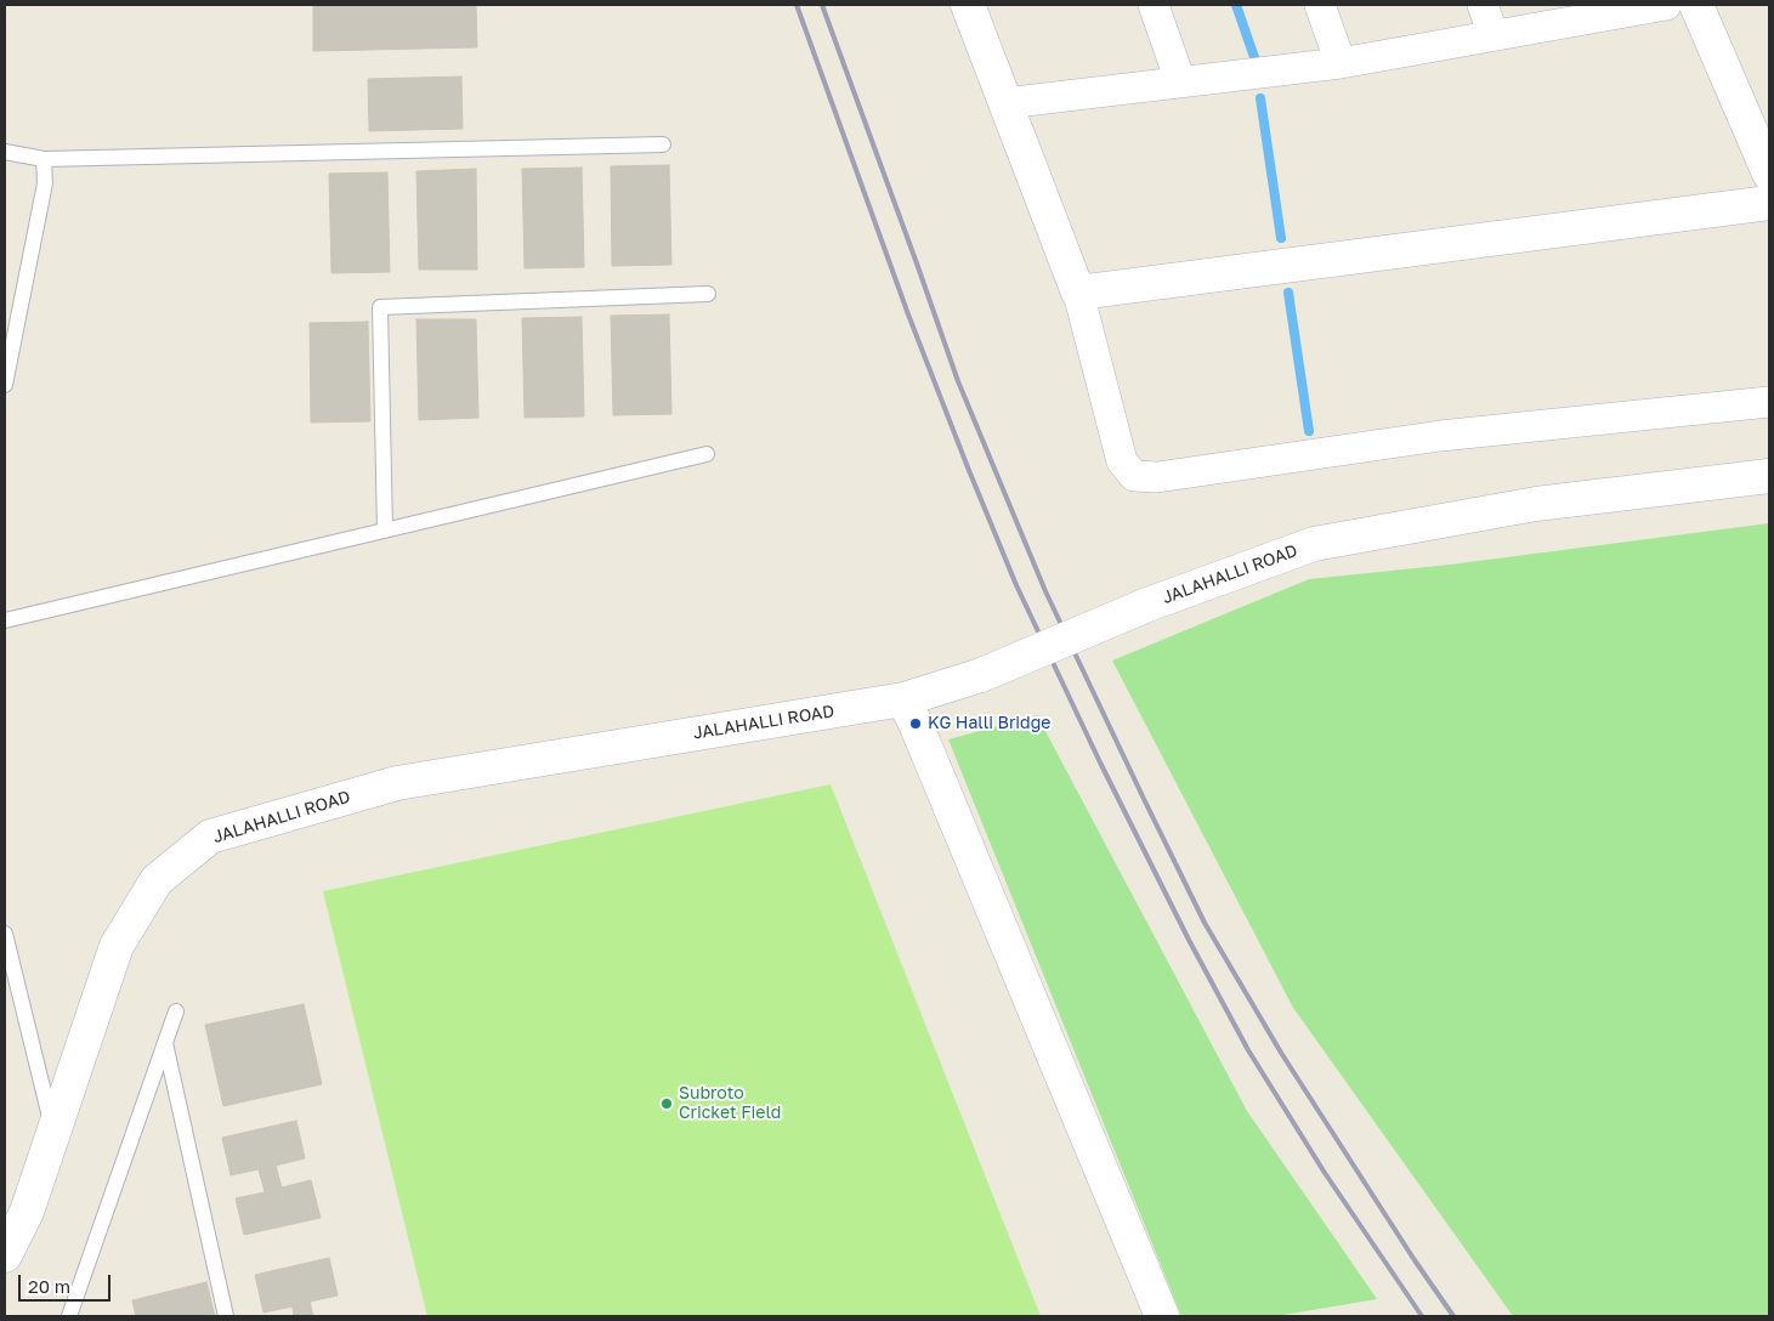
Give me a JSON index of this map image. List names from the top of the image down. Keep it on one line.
{"streets":{"main road":["JALAHALLI ROAD"]},"places":["KG Halli Bridge","Subroto Cricket Field"],"scale_bar":"20 m"}
